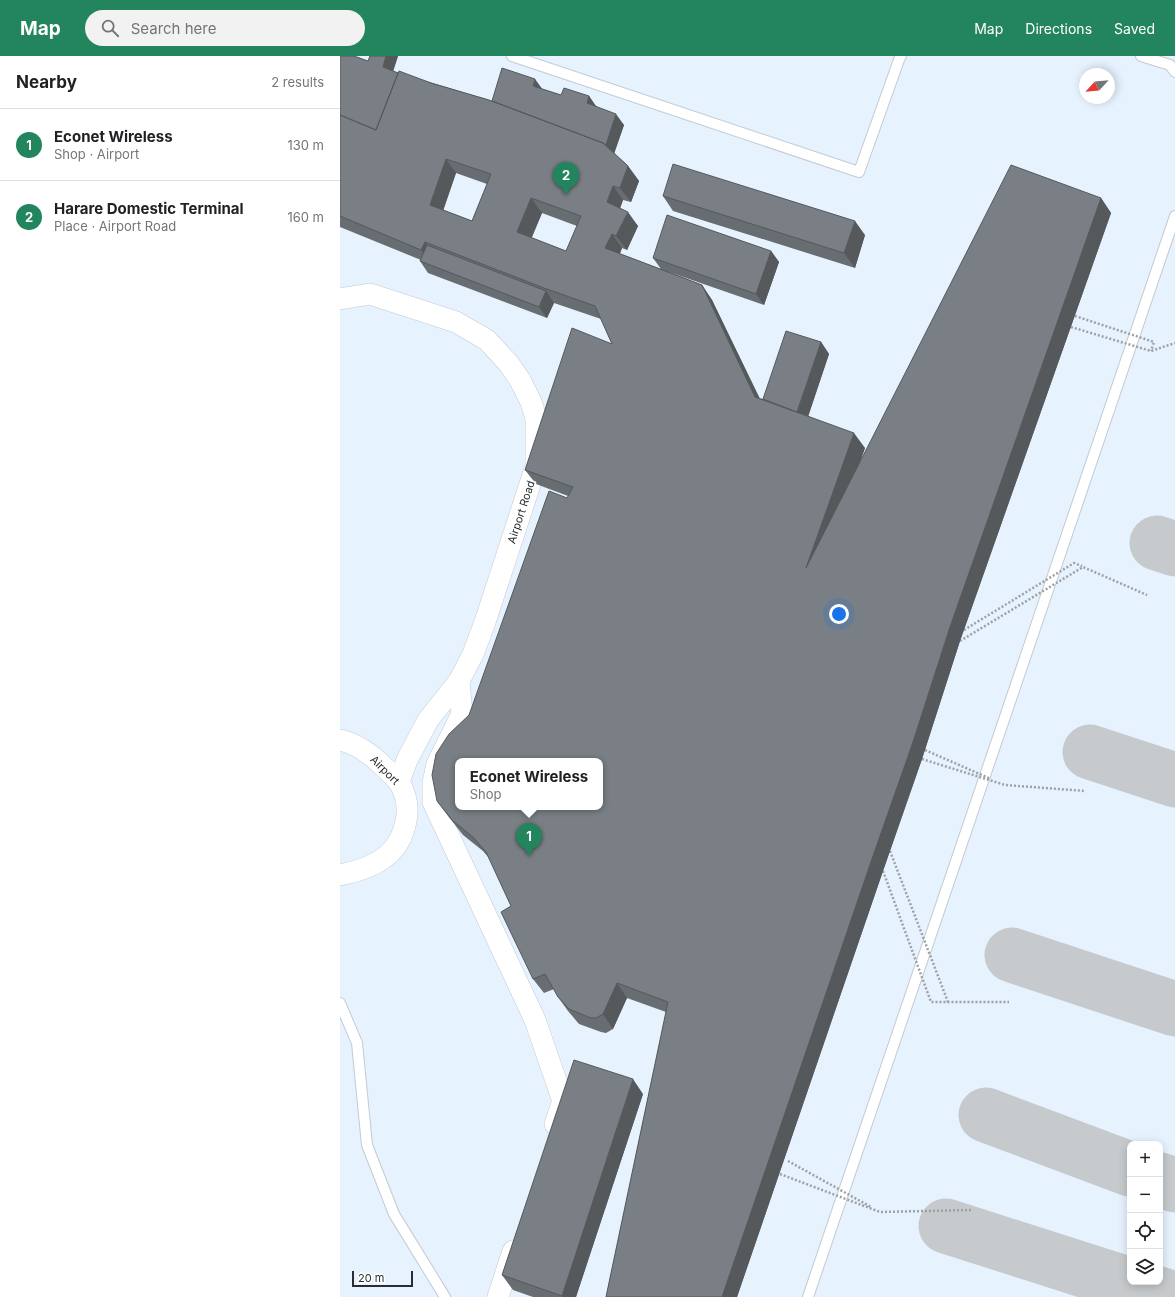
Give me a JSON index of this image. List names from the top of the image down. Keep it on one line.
{"streets":{"street":["Airport Road","Airport"]},"crossings":[["Airport Road","Airport"]],"scale_bar":"20 m","north":"bottom left","page":{"header":"Map","search":"Search here","nav":["Map","Directions","Saved"],"heading":["Nearby","2 results"],"list":[{"mark":"1","name":"Econet Wireless","note":"Shop · Airport","value":"130 m"},{"mark":"2","name":"Harare Domestic Terminal","note":"Place · Airport Road","value":"160 m"}],"pins":["2","1"],"popup":["Econet Wireless","Shop"],"map_buttons":["+","−"],"scale":"20 m"}}
